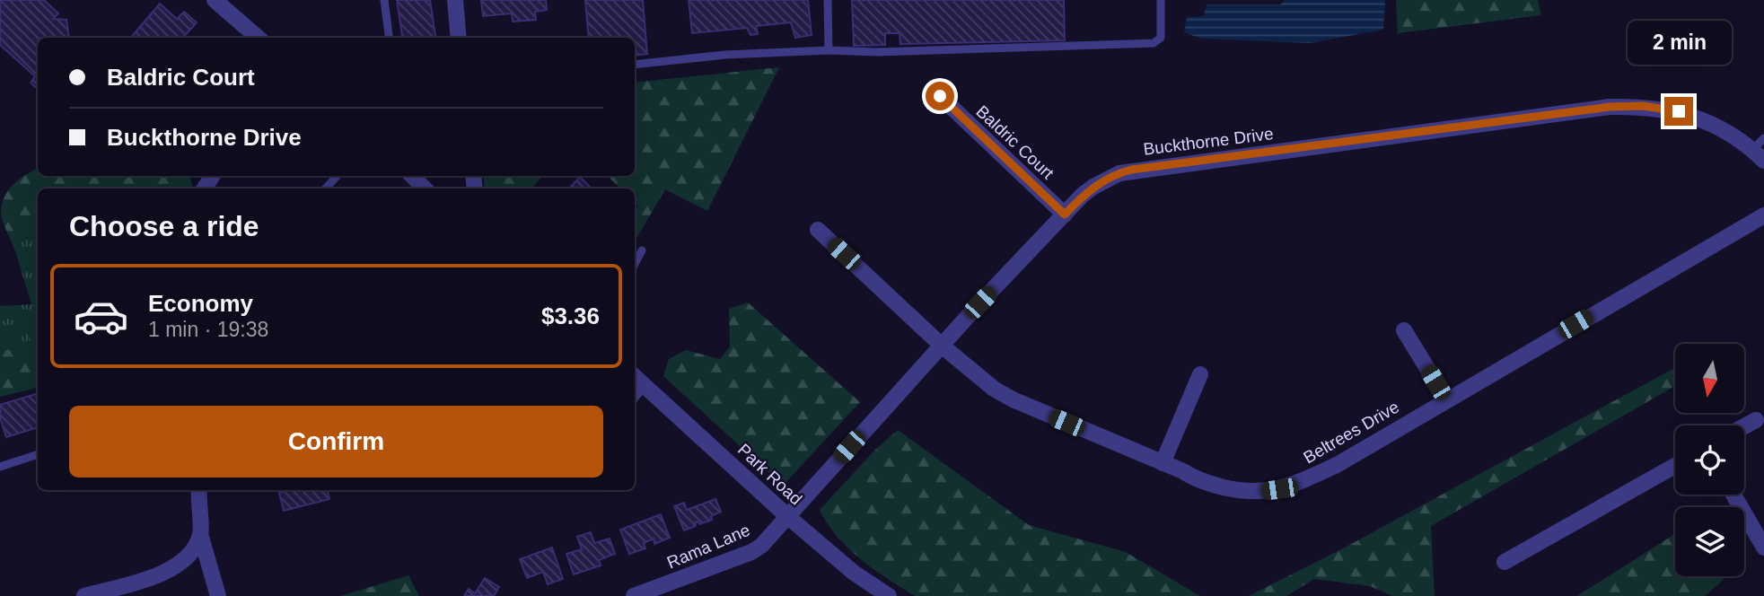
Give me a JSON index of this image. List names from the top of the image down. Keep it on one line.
{"streets":{"street":["Buckthorne Drive","Baldric Court","Beltrees Drive","Park Road","Rama Lane"]},"crossings":[["Buckthorne Drive","Baldric Court"],["Buckthorne Drive","Beltrees Drive"],["Buckthorne Drive","Park Road"],["Buckthorne Drive","Rama Lane"],["Park Road","Rama Lane"]],"north":"bottom","page":{"bubble":"2 min","banner":["Baldric Court","Buckthorne Drive"],"heading":"Choose a ride","list":[{"name":"Economy","note":"1 min · 19:38","value":"$3.36"}],"buttons":"Confirm"}}
